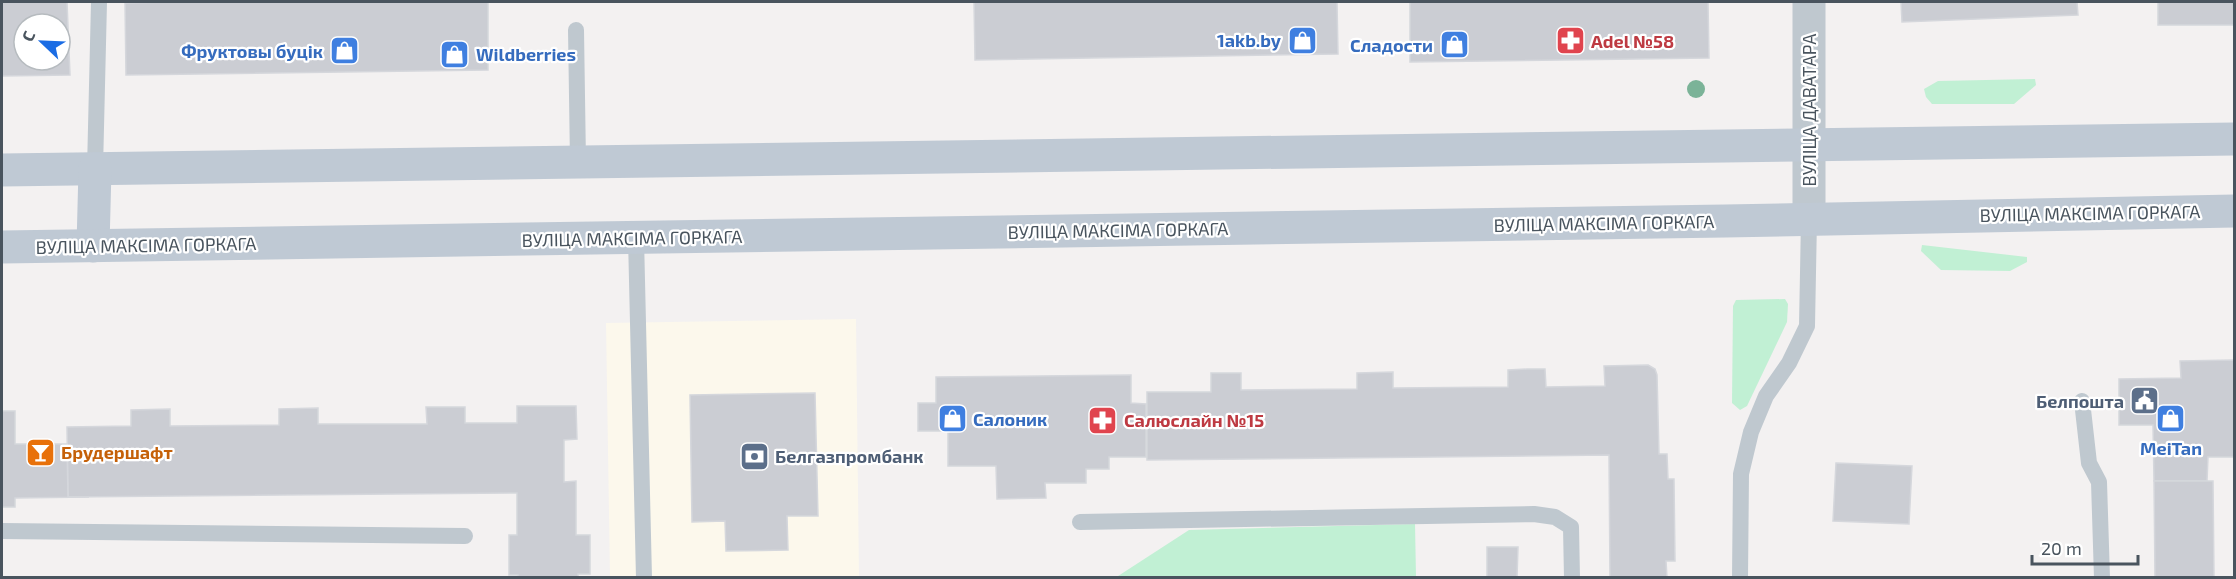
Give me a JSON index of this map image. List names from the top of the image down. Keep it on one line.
{"streets":{"main road":["ВУЛІЦА МАКСІМА ГОРКАГА"],"street":["ВУЛІЦА ДАВАТАРА"]},"crossings":[["ВУЛІЦА ДАВАТАРА","ВУЛІЦА МАКСІМА ГОРКАГА"]],"places":{"shop":["1akb.by","Сладости","Фруктовы буцік","Wildberries","Салоник","MeiTan"],"pharmacy":["Adel №58","Салюслайн №15"],"public building":["Белпошта"],"bar":["Брудершафт"],"bank":["Белгазпромбанк"]},"scale_bar":"20 m","north":"top left"}
